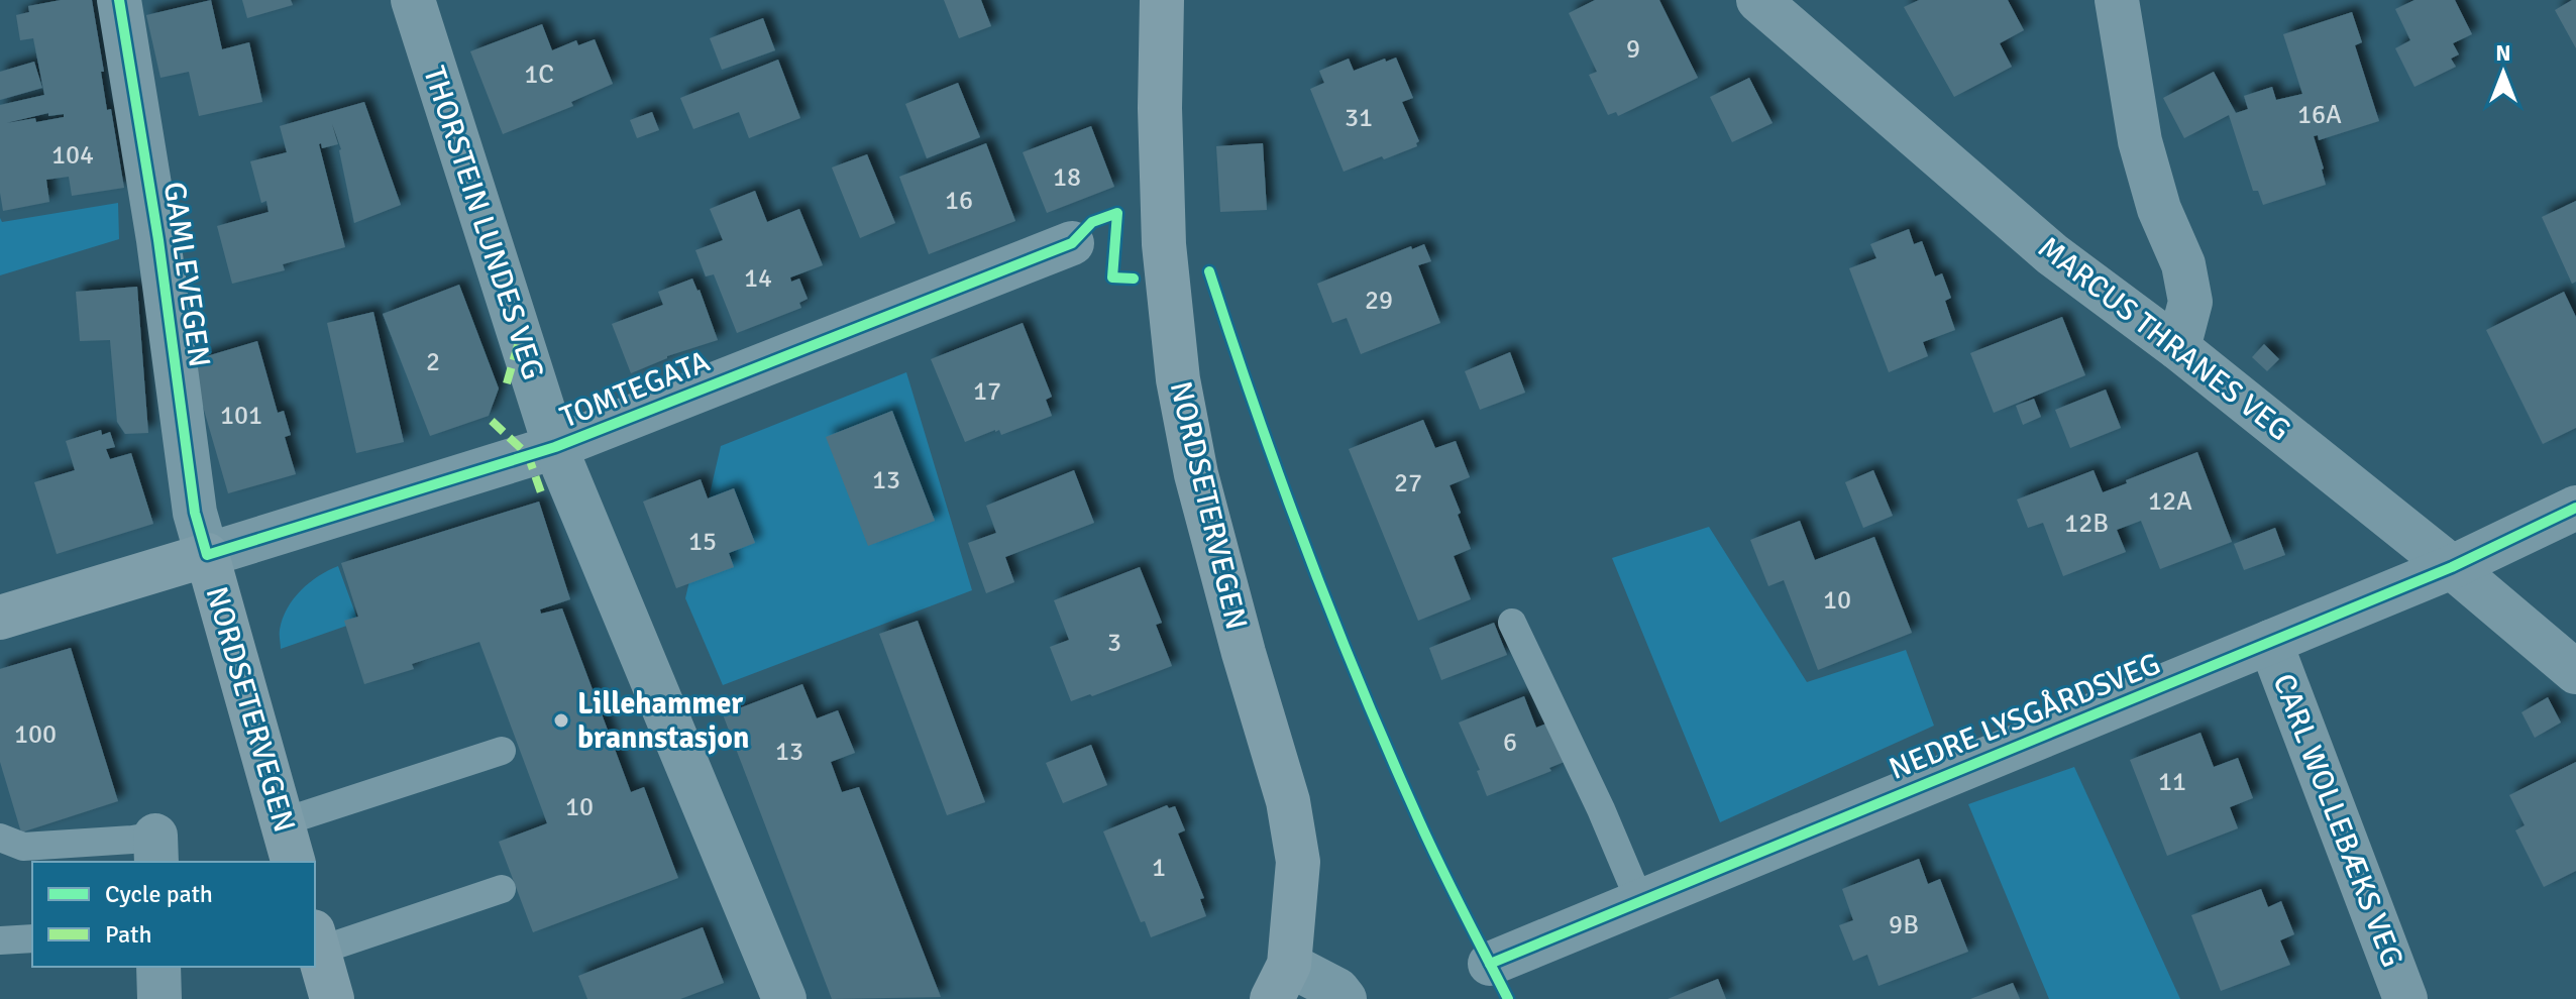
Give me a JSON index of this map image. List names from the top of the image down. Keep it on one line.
{"streets":{"main road":["TOMTEGATA","NORDSETERVEGEN"],"street":["THORSTEIN LUNDES VEG","GAMLEVEGEN","MARCUS THRANES VEG","NEDRE LYSGÅRDSVEG","CARL WOLLEBÆKS VEG"]},"crossings":[["THORSTEIN LUNDES VEG","TOMTEGATA"],["GAMLEVEGEN","TOMTEGATA"],["GAMLEVEGEN","NORDSETERVEGEN"],["MARCUS THRANES VEG","NEDRE LYSGÅRDSVEG"],["TOMTEGATA","NORDSETERVEGEN"],["NEDRE LYSGÅRDSVEG","CARL WOLLEBÆKS VEG"]],"places":["Lillehammer brannstasjon"],"house_numbers":["9","1C","16A","31","104","18","16","14","29","2","17","101","13","27","12A","12B","15","10","3","100","6","13","11","10","1","9B"],"legend":["Cycle path","Path"],"north":"top"}
